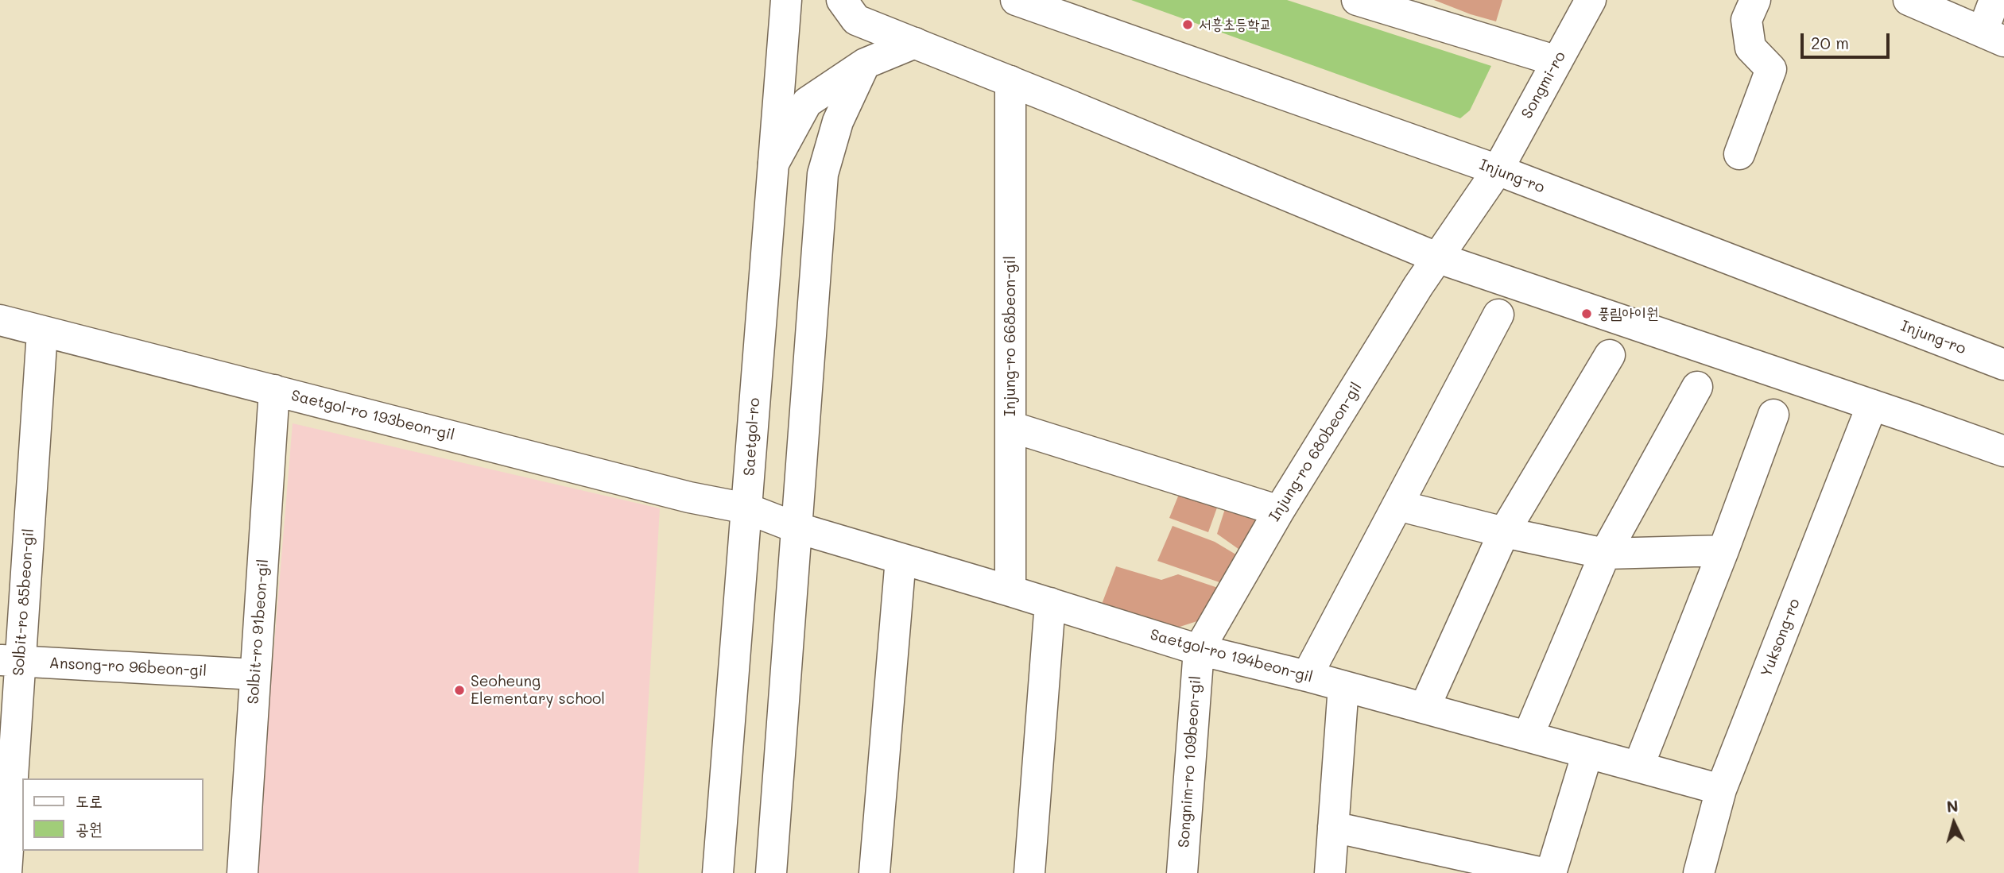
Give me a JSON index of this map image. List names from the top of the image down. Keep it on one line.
{"streets":{"street":["Songmi-ro","Injung-ro","Injung-ro 668beon-gil","Saetgol-ro 193beon-gil","Saetgol-ro","Injung-ro 680beon-gil","Solbit-ro 85beon-gil","Solbit-ro 91beon-gil","Yuksong-ro","Saetgol-ro 194beon-gil","Ansong-ro 96beon-gil","Songnim-ro 109beon-gil"]},"crossings":[["Songmi-ro","Injung-ro"],["Songmi-ro","Injung-ro 680beon-gil"],["Injung-ro 668beon-gil","Saetgol-ro 194beon-gil"],["Saetgol-ro 193beon-gil","Saetgol-ro"],["Saetgol-ro 193beon-gil","Solbit-ro 85beon-gil"],["Saetgol-ro 193beon-gil","Solbit-ro 91beon-gil"],["Saetgol-ro 193beon-gil","Saetgol-ro 194beon-gil"],["Saetgol-ro","Saetgol-ro 194beon-gil"],["Injung-ro 680beon-gil","Saetgol-ro 194beon-gil"],["Injung-ro 680beon-gil","Songnim-ro 109beon-gil"],["Solbit-ro 85beon-gil","Ansong-ro 96beon-gil"],["Solbit-ro 91beon-gil","Ansong-ro 96beon-gil"],["Yuksong-ro","Saetgol-ro 194beon-gil"],["Saetgol-ro 194beon-gil","Songnim-ro 109beon-gil"]],"places":["서흥초등학교","풍림아이원","Seoheung Elementary school"],"legend":["도로","공원"],"scale_bar":"20 m","north":"top"}
